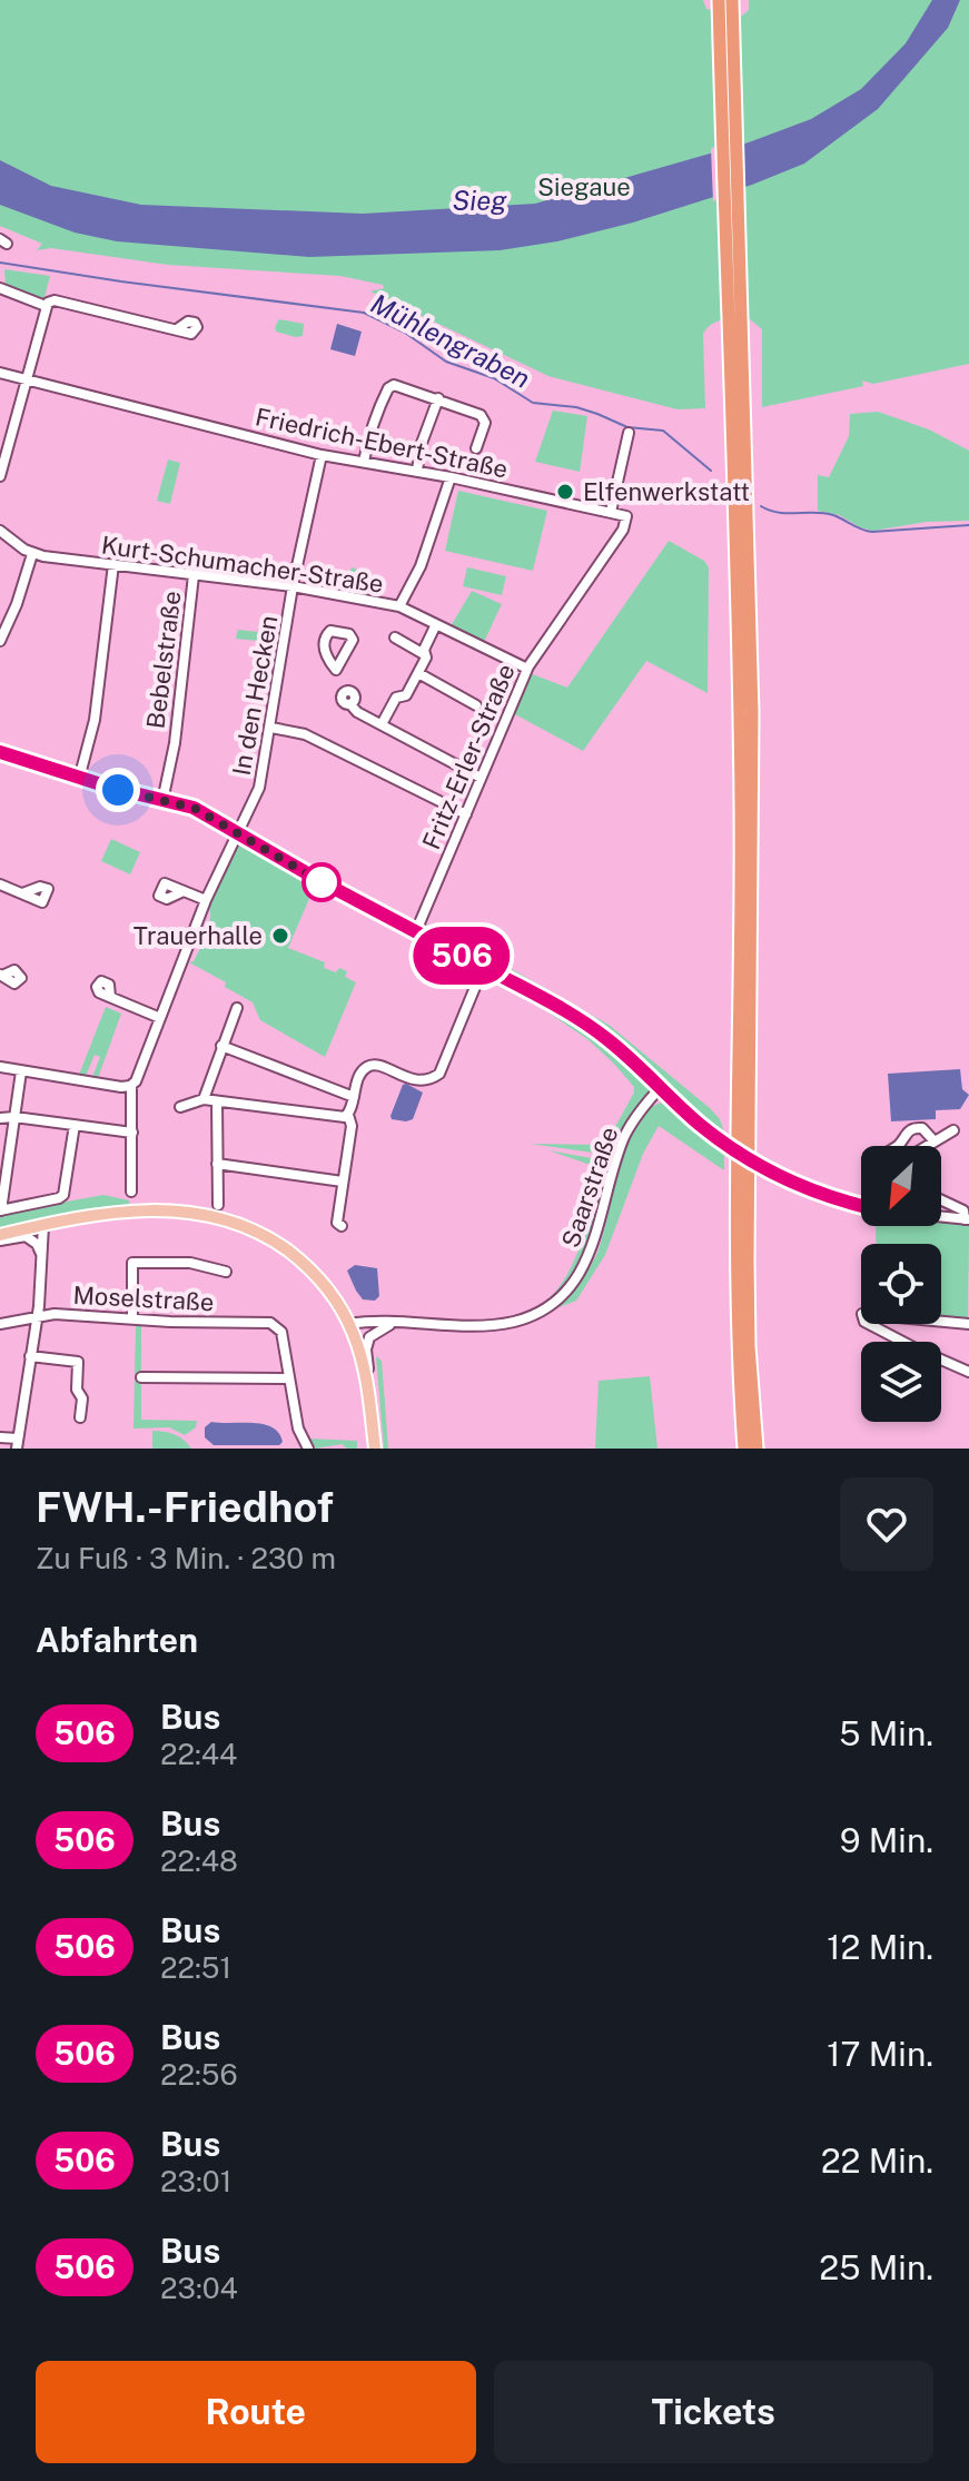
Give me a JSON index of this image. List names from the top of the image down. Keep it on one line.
{"streets":{"street":["Friedrich-Ebert-Straße","Kurt-Schumacher-Straße","Bebelstraße","In den Hecken","Fritz-Erler-Straße","Saarstraße","Moselstraße"]},"crossings":[["Friedrich-Ebert-Straße","In den Hecken"],["Friedrich-Ebert-Straße","Fritz-Erler-Straße"],["Kurt-Schumacher-Straße","Bebelstraße"],["Kurt-Schumacher-Straße","In den Hecken"],["Kurt-Schumacher-Straße","Fritz-Erler-Straße"]],"water":["Sieg","Mühlengraben"],"parks":["Siegaue"],"places":["Elfenwerkstatt","Trauerhalle"],"lines":["bus line 506"],"north":"bottom left","page":{"on_map":"506","heading":[["FWH.-Friedhof","Zu Fuß · 3 Min. · 230 m"],"Abfahrten"],"list":[{"mark":"506","name":"Bus","note":"22:44","value":"5 Min."},{"mark":"506","name":"Bus","note":"22:48","value":"9 Min."},{"mark":"506","name":"Bus","note":"22:51","value":"12 Min."},{"mark":"506","name":"Bus","note":"22:56","value":"17 Min."},{"mark":"506","name":"Bus","note":"23:01","value":"22 Min."},{"mark":"506","name":"Bus","note":"23:04","value":"25 Min."}],"buttons":["Route","Tickets"]}}
